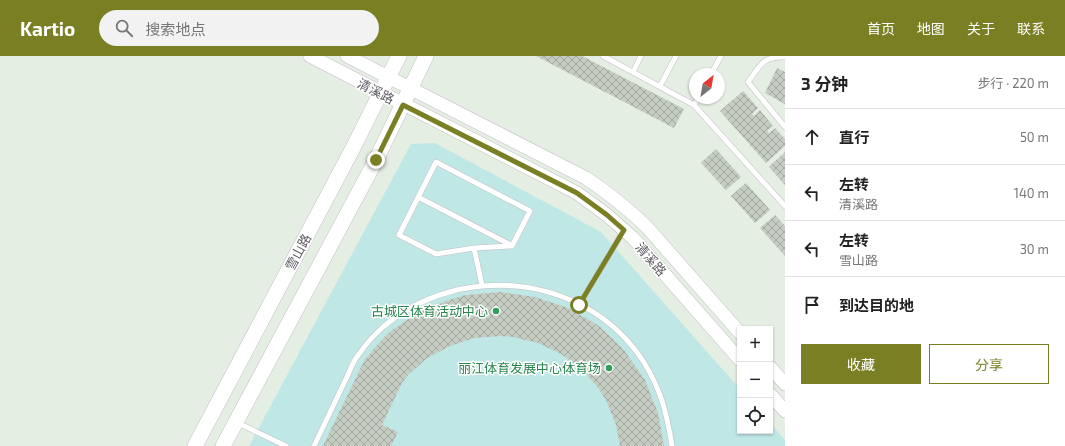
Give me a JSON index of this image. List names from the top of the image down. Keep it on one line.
{"streets":{"main road":["雪山路"],"street":["清溪路"]},"crossings":[["清溪路","雪山路"]],"places":["古城区体育活动中心","丽江体育发展中心体育场"],"north":"top right","page":{"header":"Kartio","search":"搜索地点","nav":["首页","地图","关于","联系"],"heading":["3 分钟","步行 · 220 m"],"list":[["直行","50 m"],["左转","清溪路","140 m"],["左转","雪山路","30 m"],"到达目的地"],"map_buttons":["+","−"],"buttons":["收藏","分享"]}}
